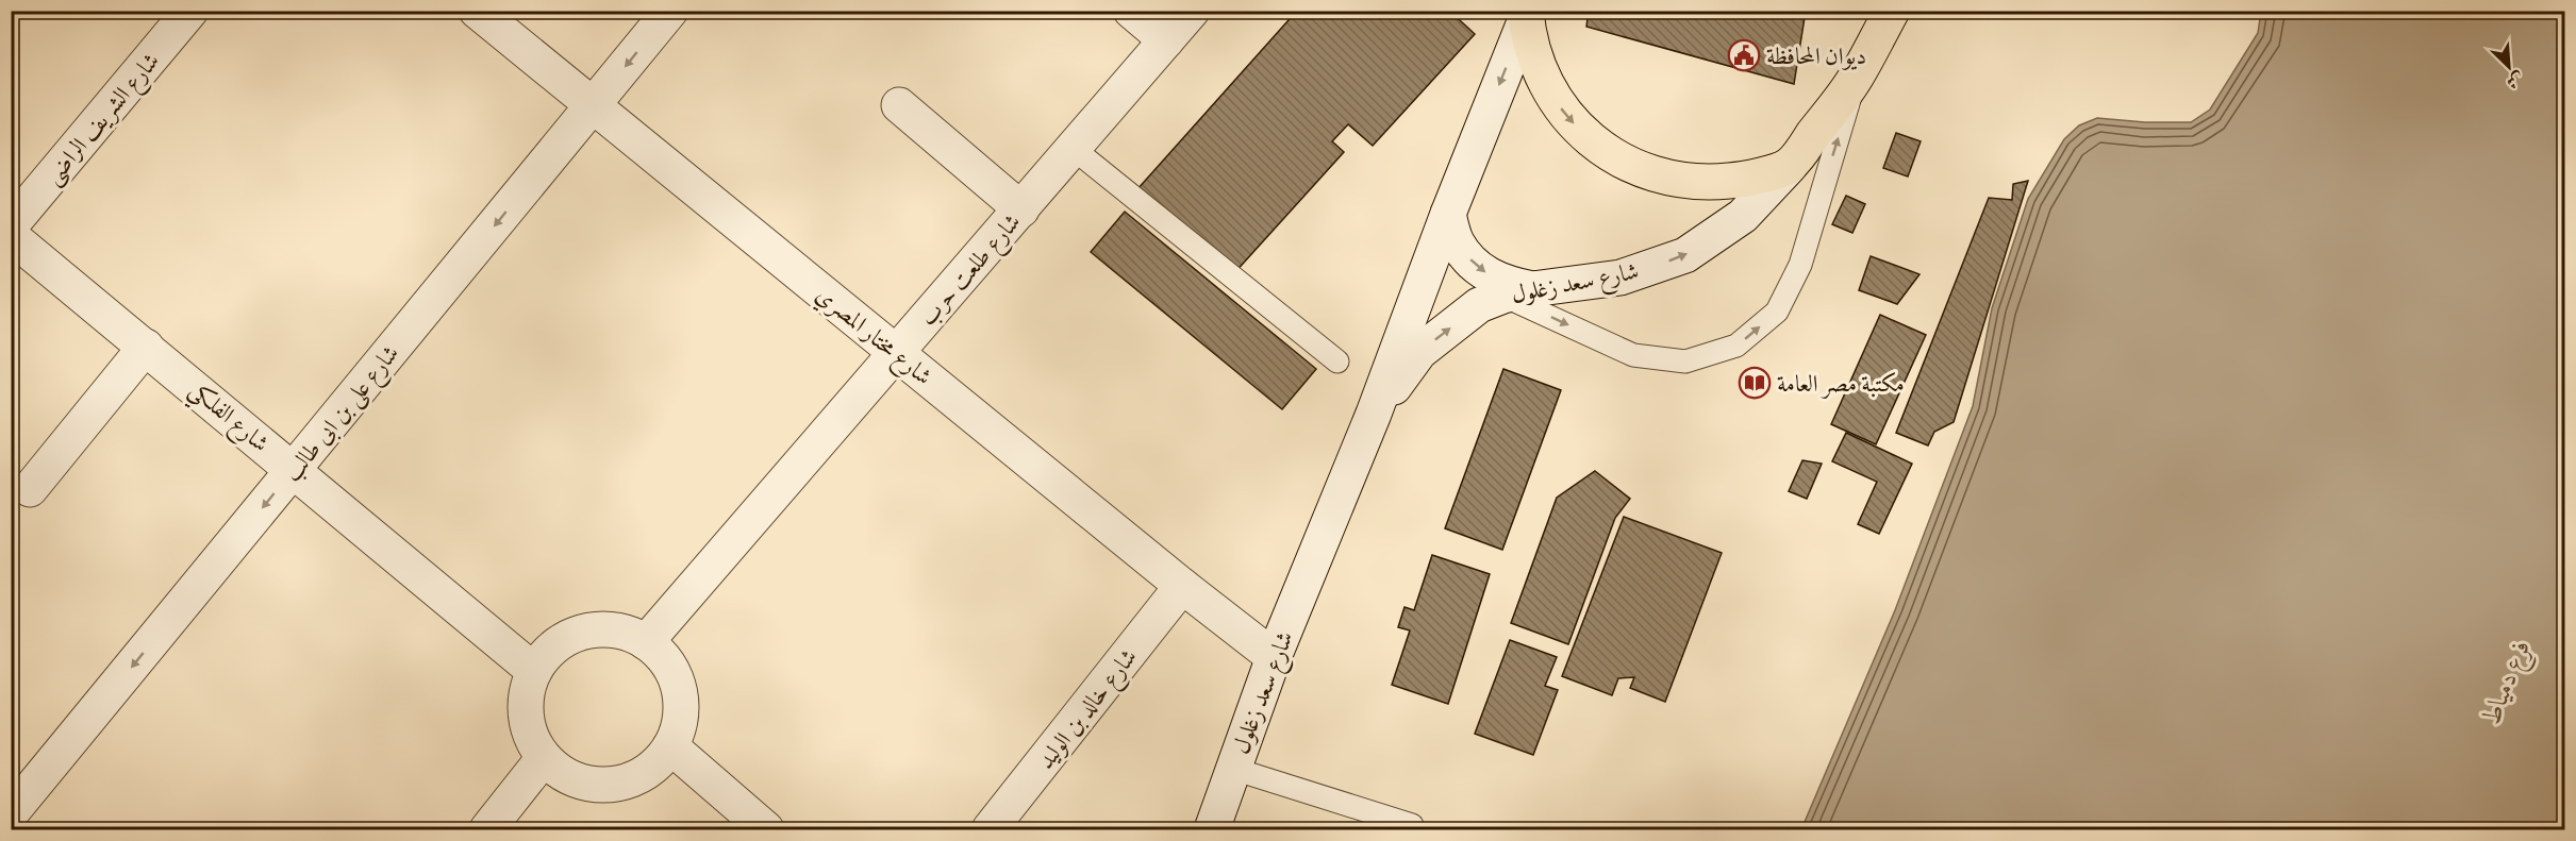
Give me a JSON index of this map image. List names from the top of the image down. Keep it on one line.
{"streets":{"street":["شارع الشريف الراضى","شارع طلعت حرب","شارع سعد زغلول","شارع مختار المصري","شارع على بن ابى طالب","شارع الفلكي","شارع خالد بن الوليد"]},"crossings":[["شارع طلعت حرب","شارع مختار المصري"],["شارع طلعت حرب","شارع الفلكي"],["شارع سعد زغلول","شارع مختار المصري"],["شارع مختار المصري","شارع على بن ابى طالب"],["شارع مختار المصري","شارع خالد بن الوليد"],["شارع على بن ابى طالب","شارع الفلكي"]],"one_way":["شارع على بن ابى طالب"],"water":["فرع دمياط"],"places":{"public building":["ديوان المحافظة"],"library":["مكتبة مصر العامة"]},"north":"bottom right"}
